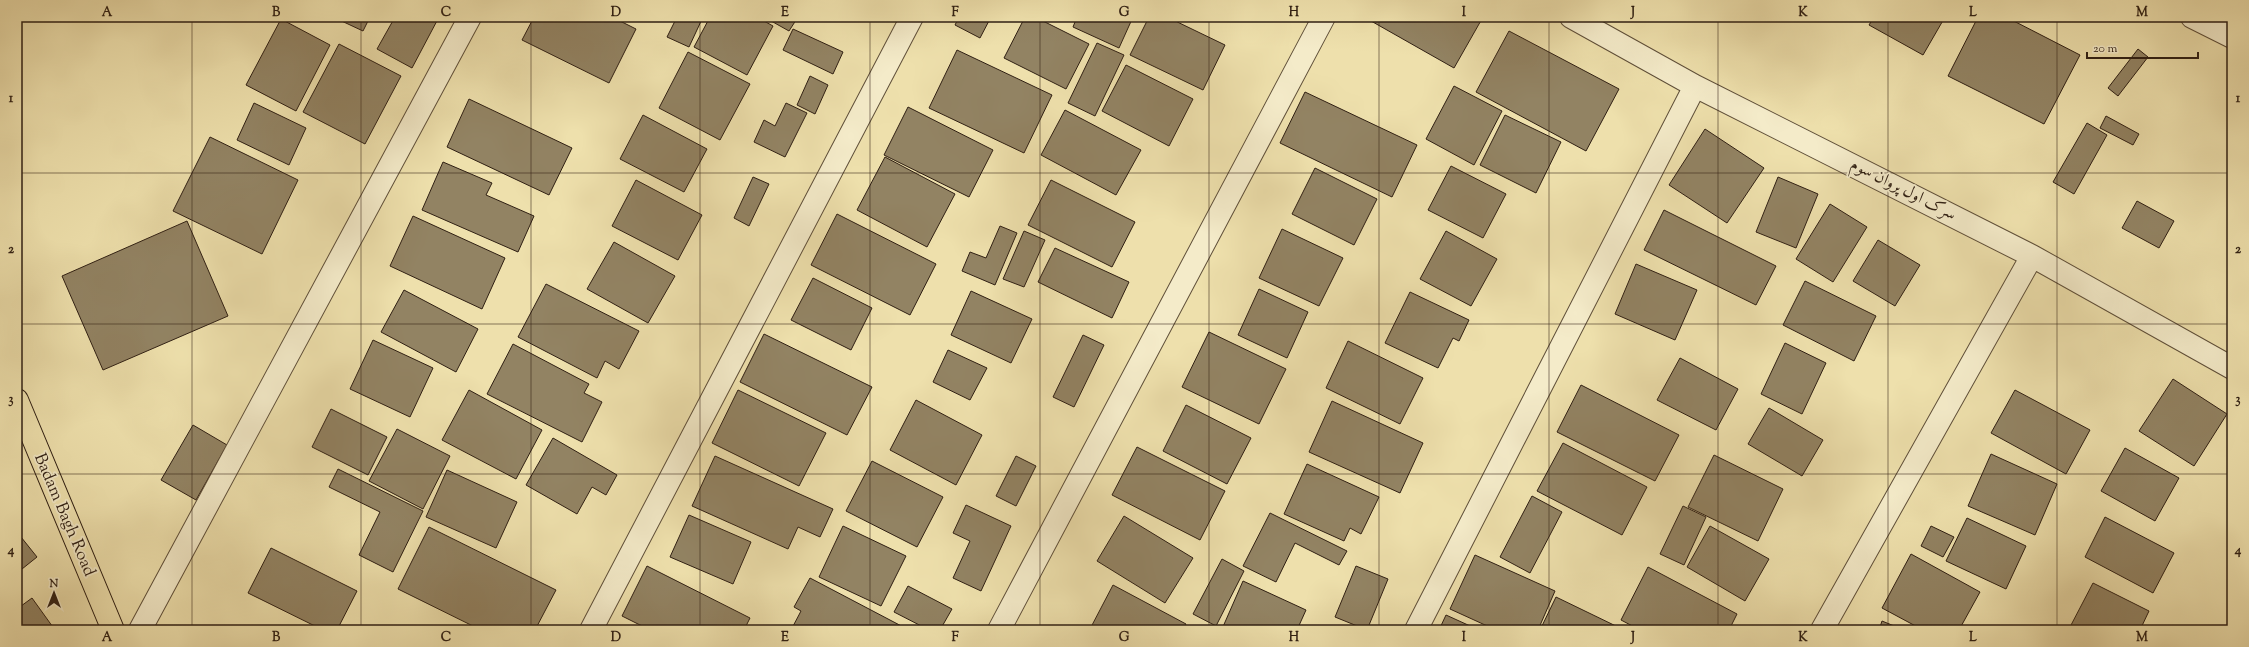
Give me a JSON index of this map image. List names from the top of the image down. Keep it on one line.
{"streets":{"main road":["Badam Bagh Road"],"street":["سرک اول پروان سوم"]},"scale_bar":"20 m","north":"top","grid":{"columns":["A","B","C","D","E","F","G","H","I","J","K","L","M"],"rows":["1","2","3","4"]}}
